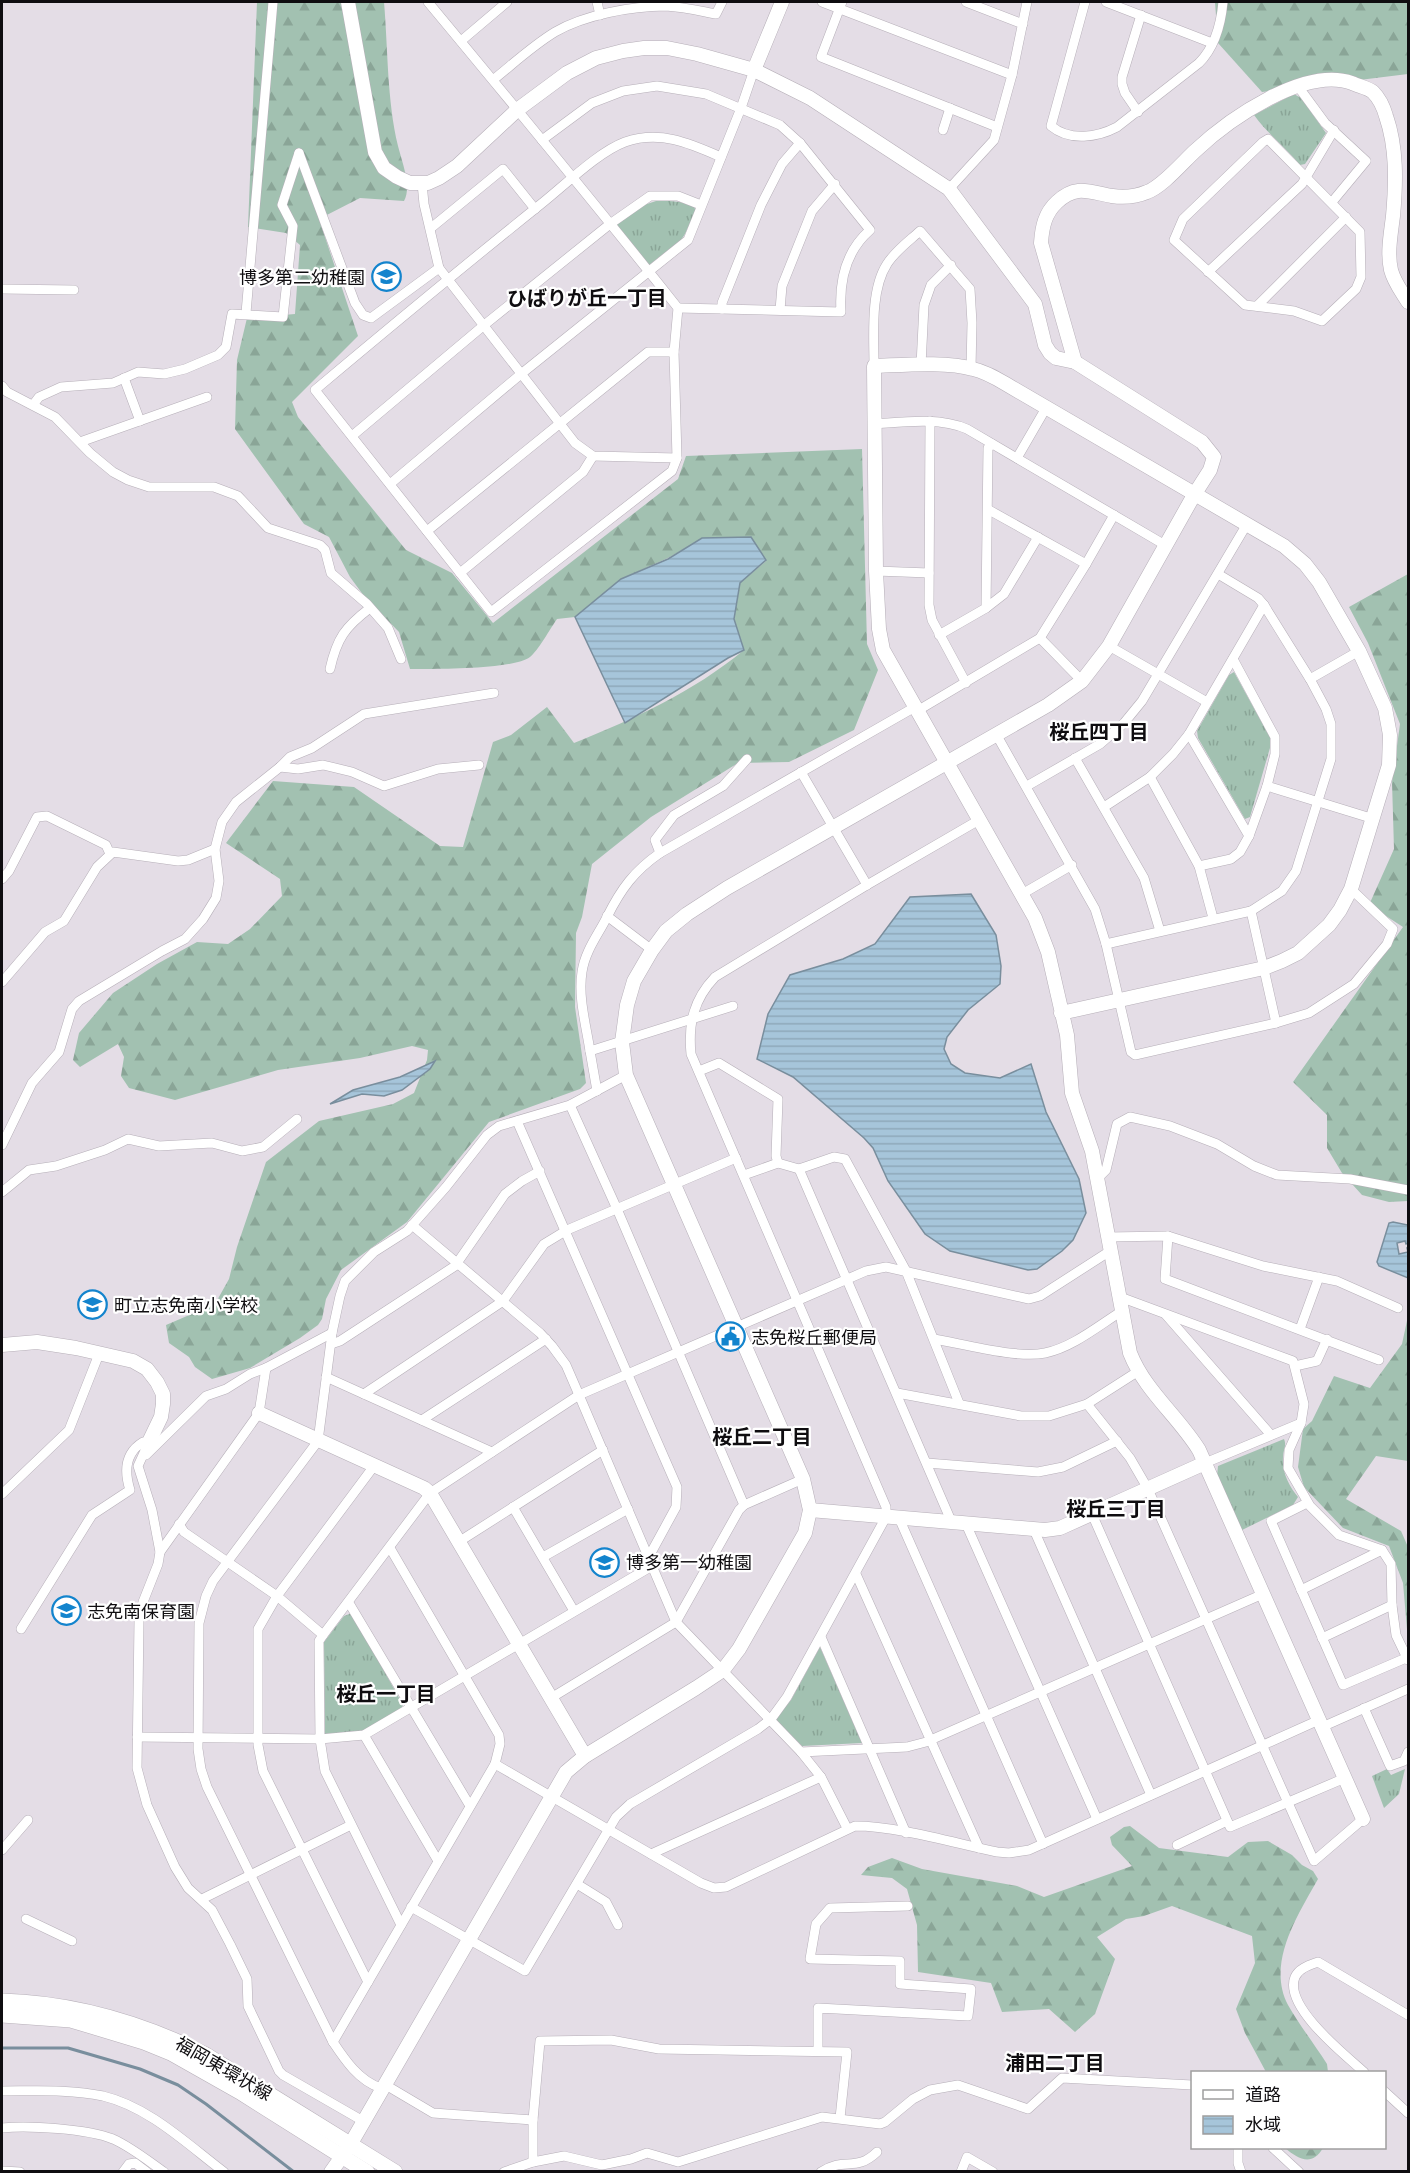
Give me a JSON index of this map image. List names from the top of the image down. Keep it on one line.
{"streets":{"main road":["福岡東環状線"]},"districts":["ひばりが丘一丁目","桜丘四丁目","桜丘二丁目","桜丘三丁目","桜丘一丁目","浦田二丁目"],"places":{"school or university":["博多第二幼稚園","町立志免南小学校","博多第一幼稚園","志免南保育園"],"public building":["志免桜丘郵便局"]},"legend":["道路","水域"]}
